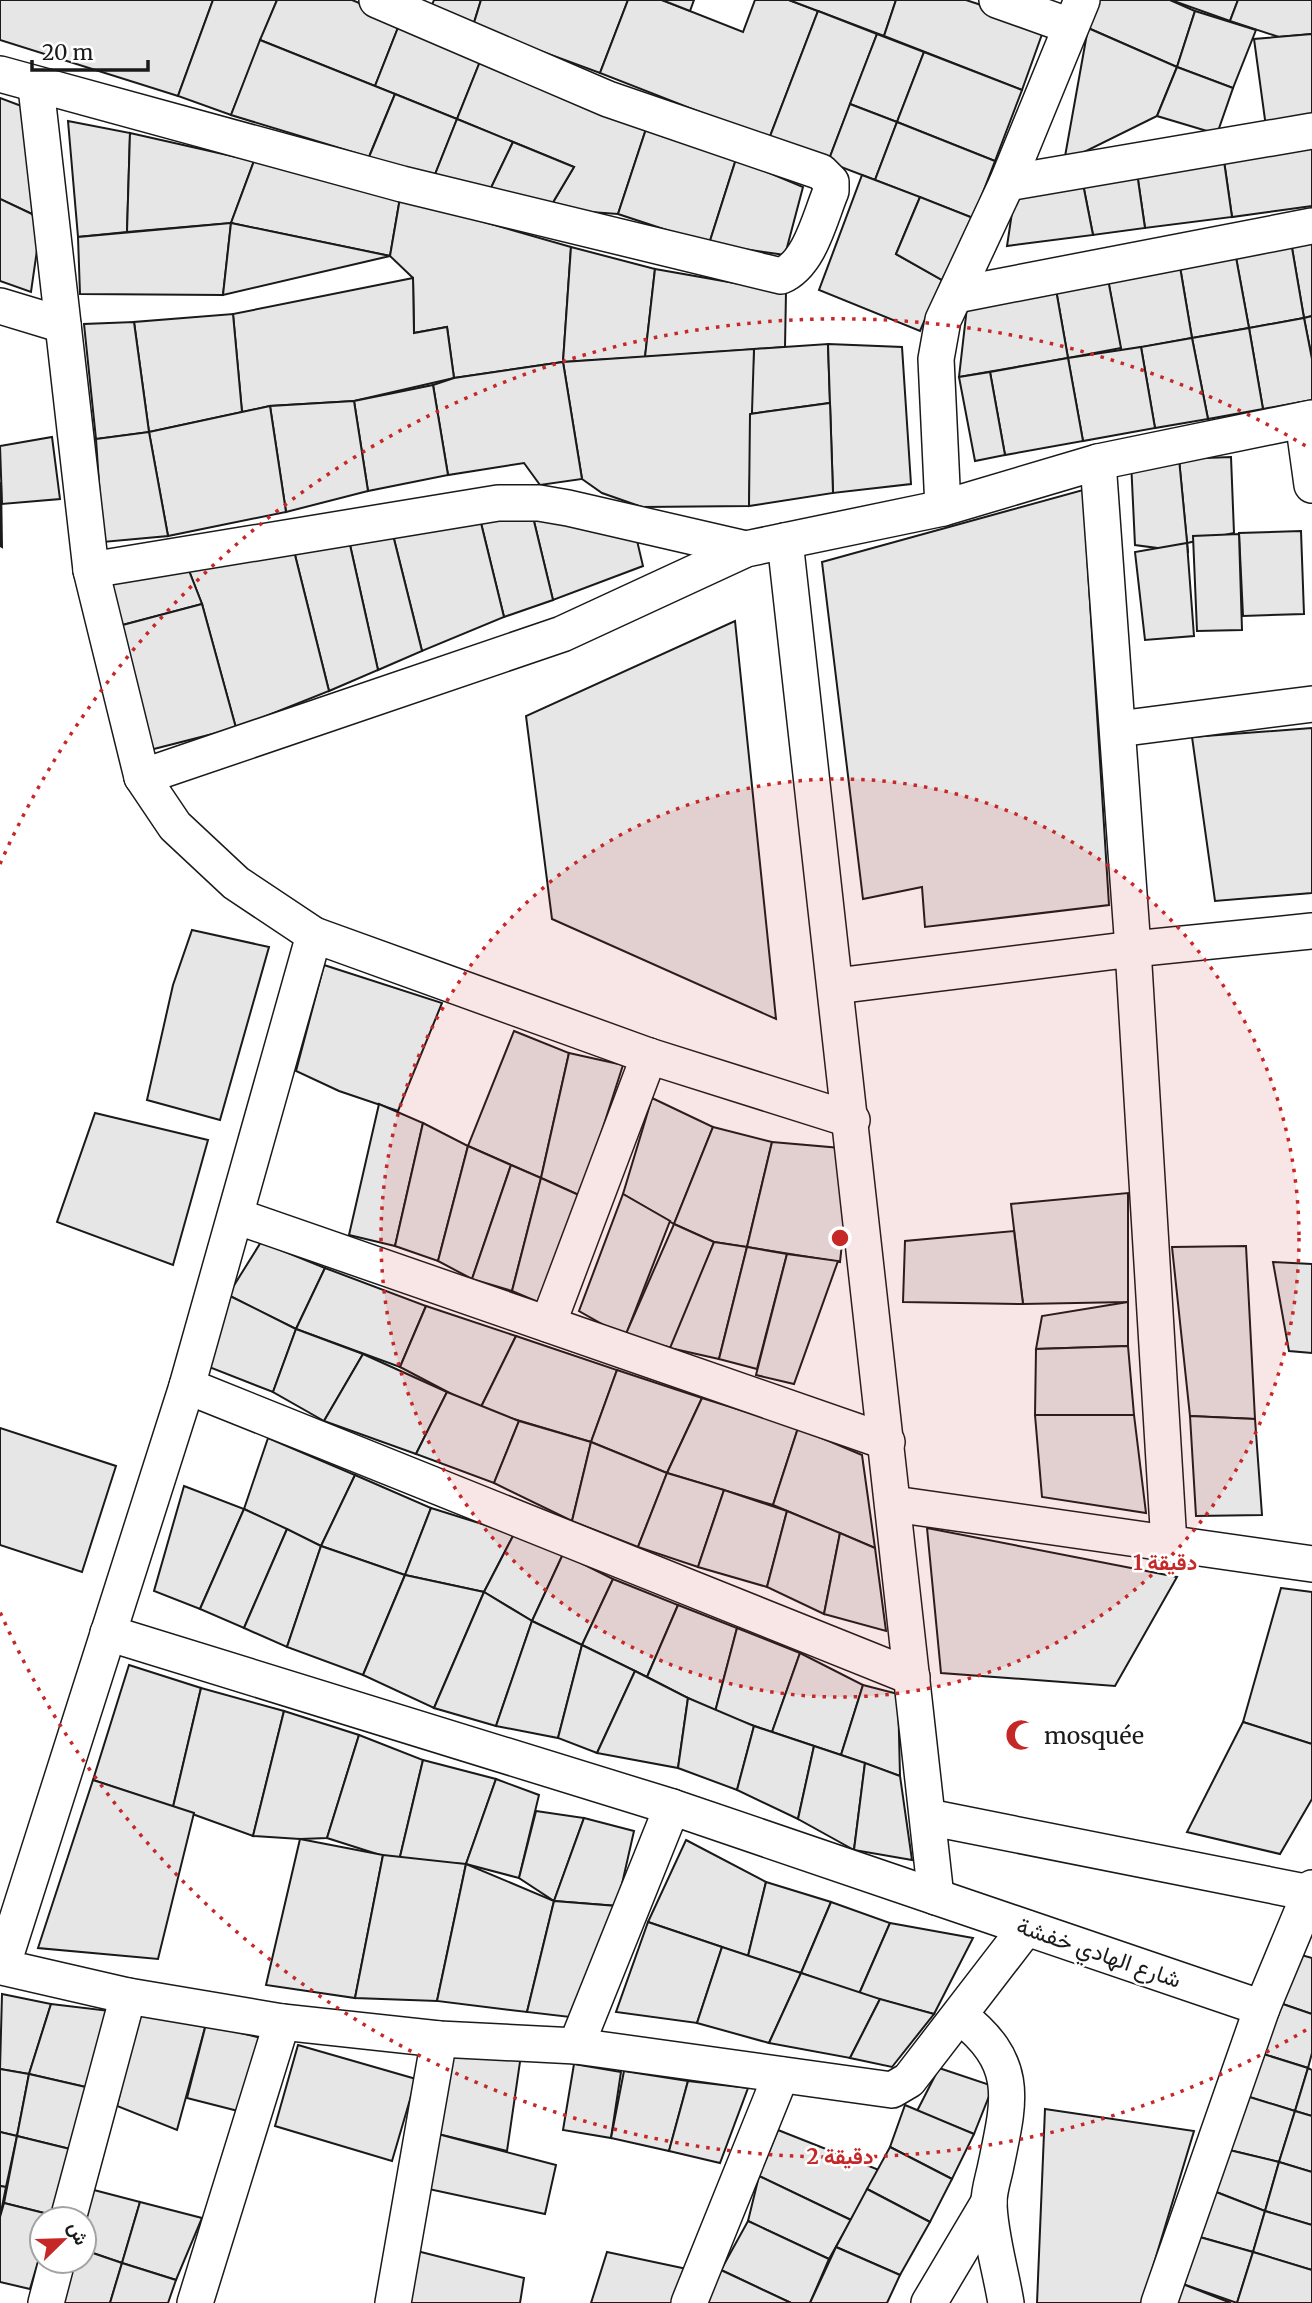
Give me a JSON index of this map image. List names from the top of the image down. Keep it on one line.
{"streets":{"street":["شارع الهادي خفشة"]},"places":{"mosque":["mosquée"]},"scale_bar":"20 m","north":"top right","rings":["1 دقيقة","2 دقيقة"]}
